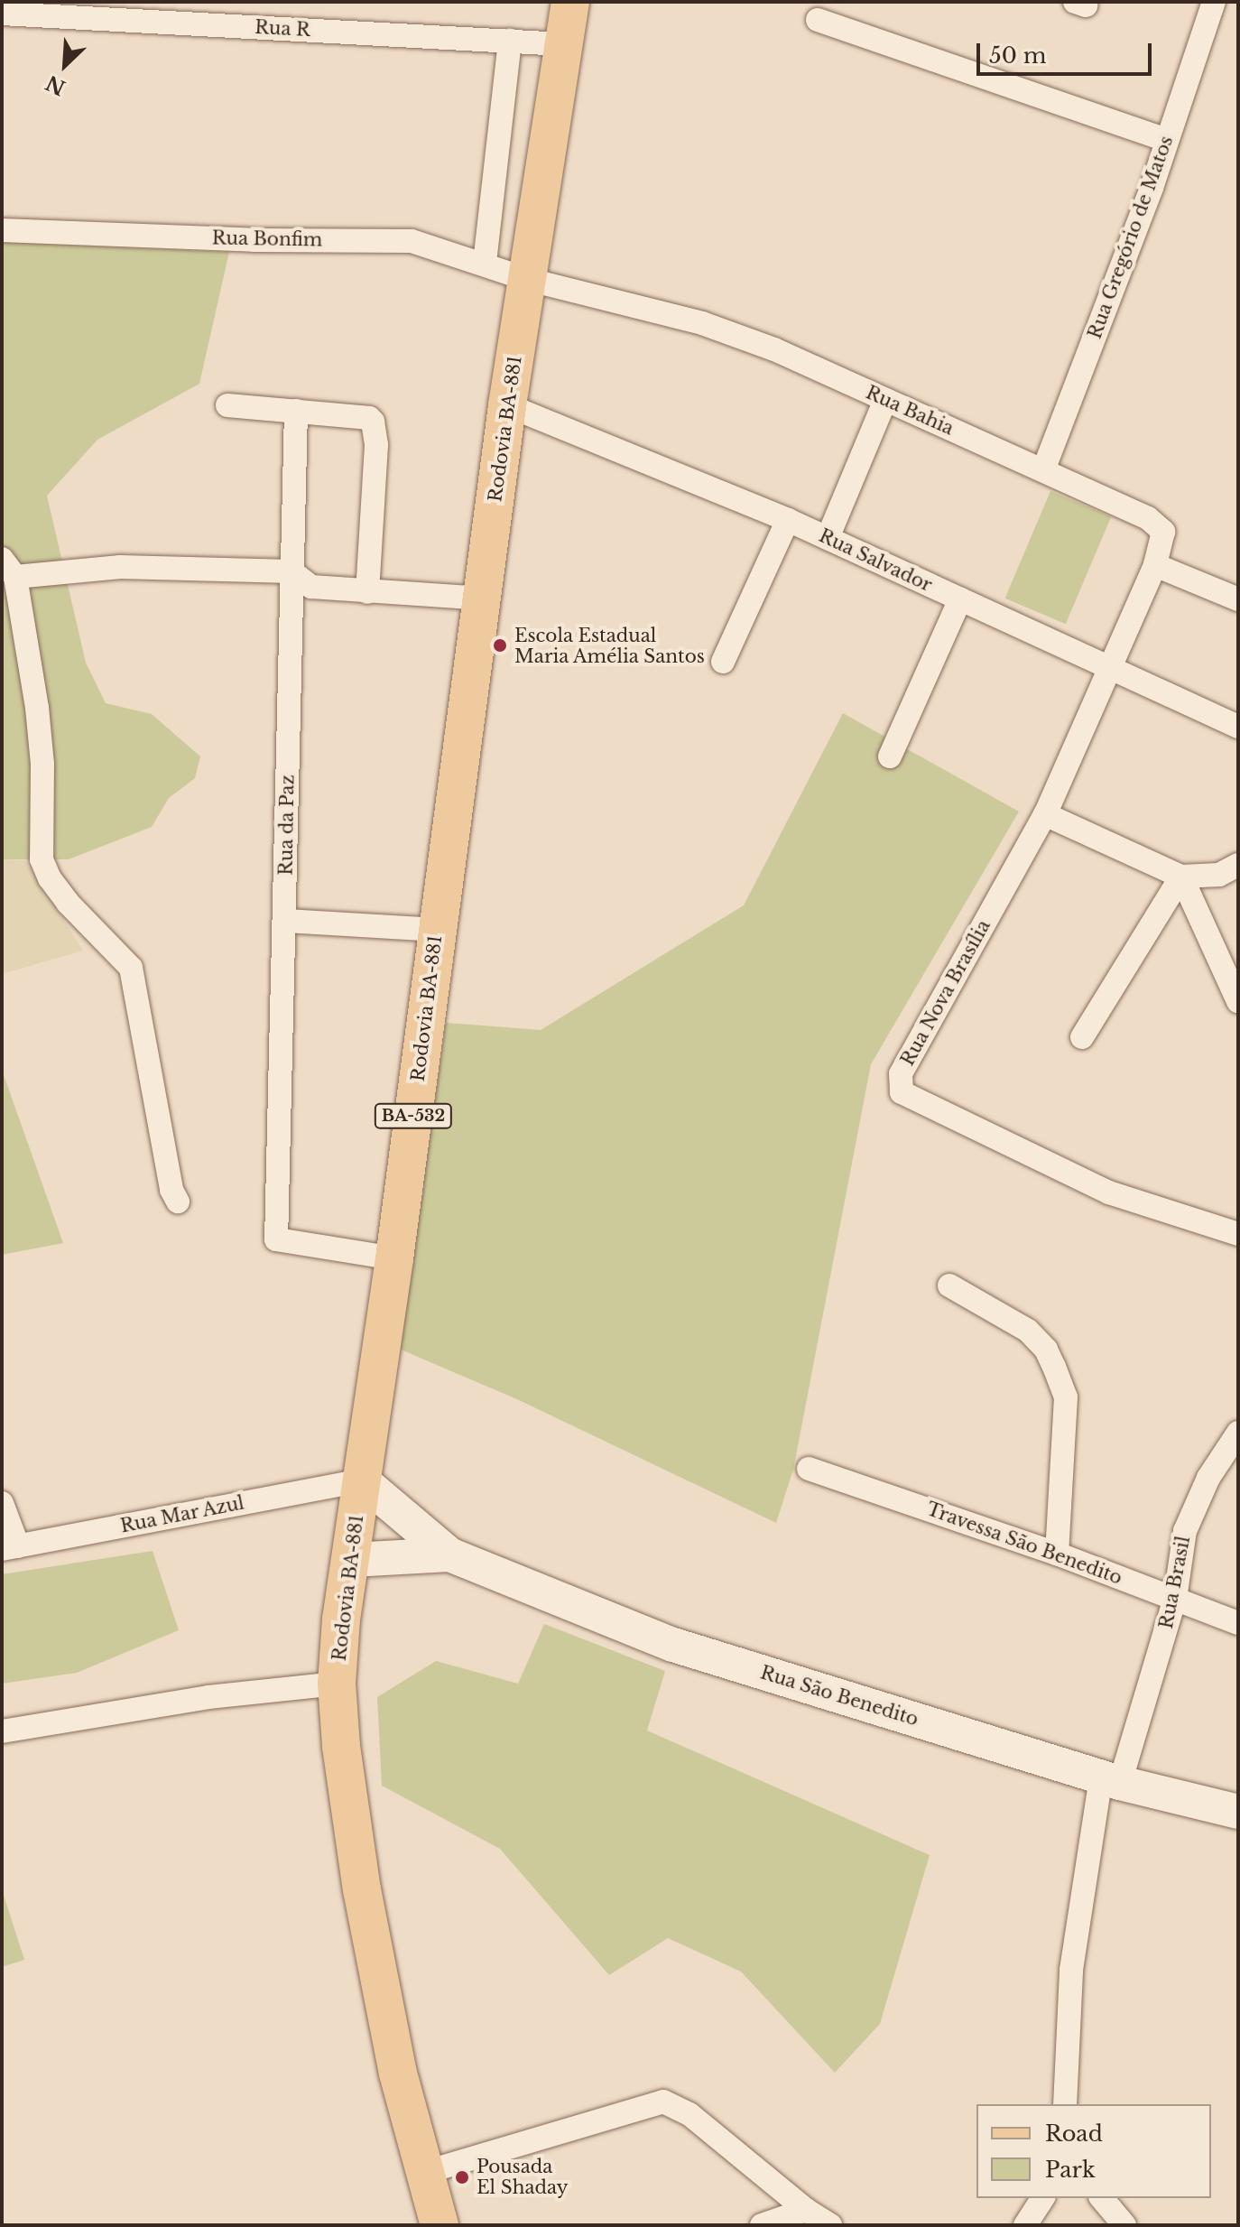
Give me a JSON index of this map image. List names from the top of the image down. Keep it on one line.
{"streets":{"main road":["Rodovia BA-881","BA-532"],"street":["Rua R","Rua Gregório de Matos","Rua Bonfim","Rua Bahia","Rua Salvador","Rua da Paz","Rua Nova Brasília","Rua Mar Azul","Travessa São Benedito","Rua Brasil","Rua São Benedito"]},"crossings":[["Rua R","Rodovia BA-881"],["Rua Gregório de Matos","Rua Bahia"],["Rua Bonfim","Rua Bahia"],["Rua Bonfim","Rodovia BA-881"],["Rua Bahia","Rodovia BA-881"],["Rua Bahia","Rua Nova Brasília"],["Rodovia BA-881","Rua Salvador"],["Rodovia BA-881","Rua da Paz"],["Rodovia BA-881","Rua Mar Azul"],["Rodovia BA-881","Rua São Benedito"],["Rua Salvador","Rua Nova Brasília"],["Rua Mar Azul","Rua São Benedito"],["Travessa São Benedito","Rua Brasil"],["Rua Brasil","Rua São Benedito"]],"places":["Escola Estadual Maria Amélia Santos","Pousada El Shaday"],"legend":["Road","Park"],"scale_bar":"50 m","north":"bottom left"}
